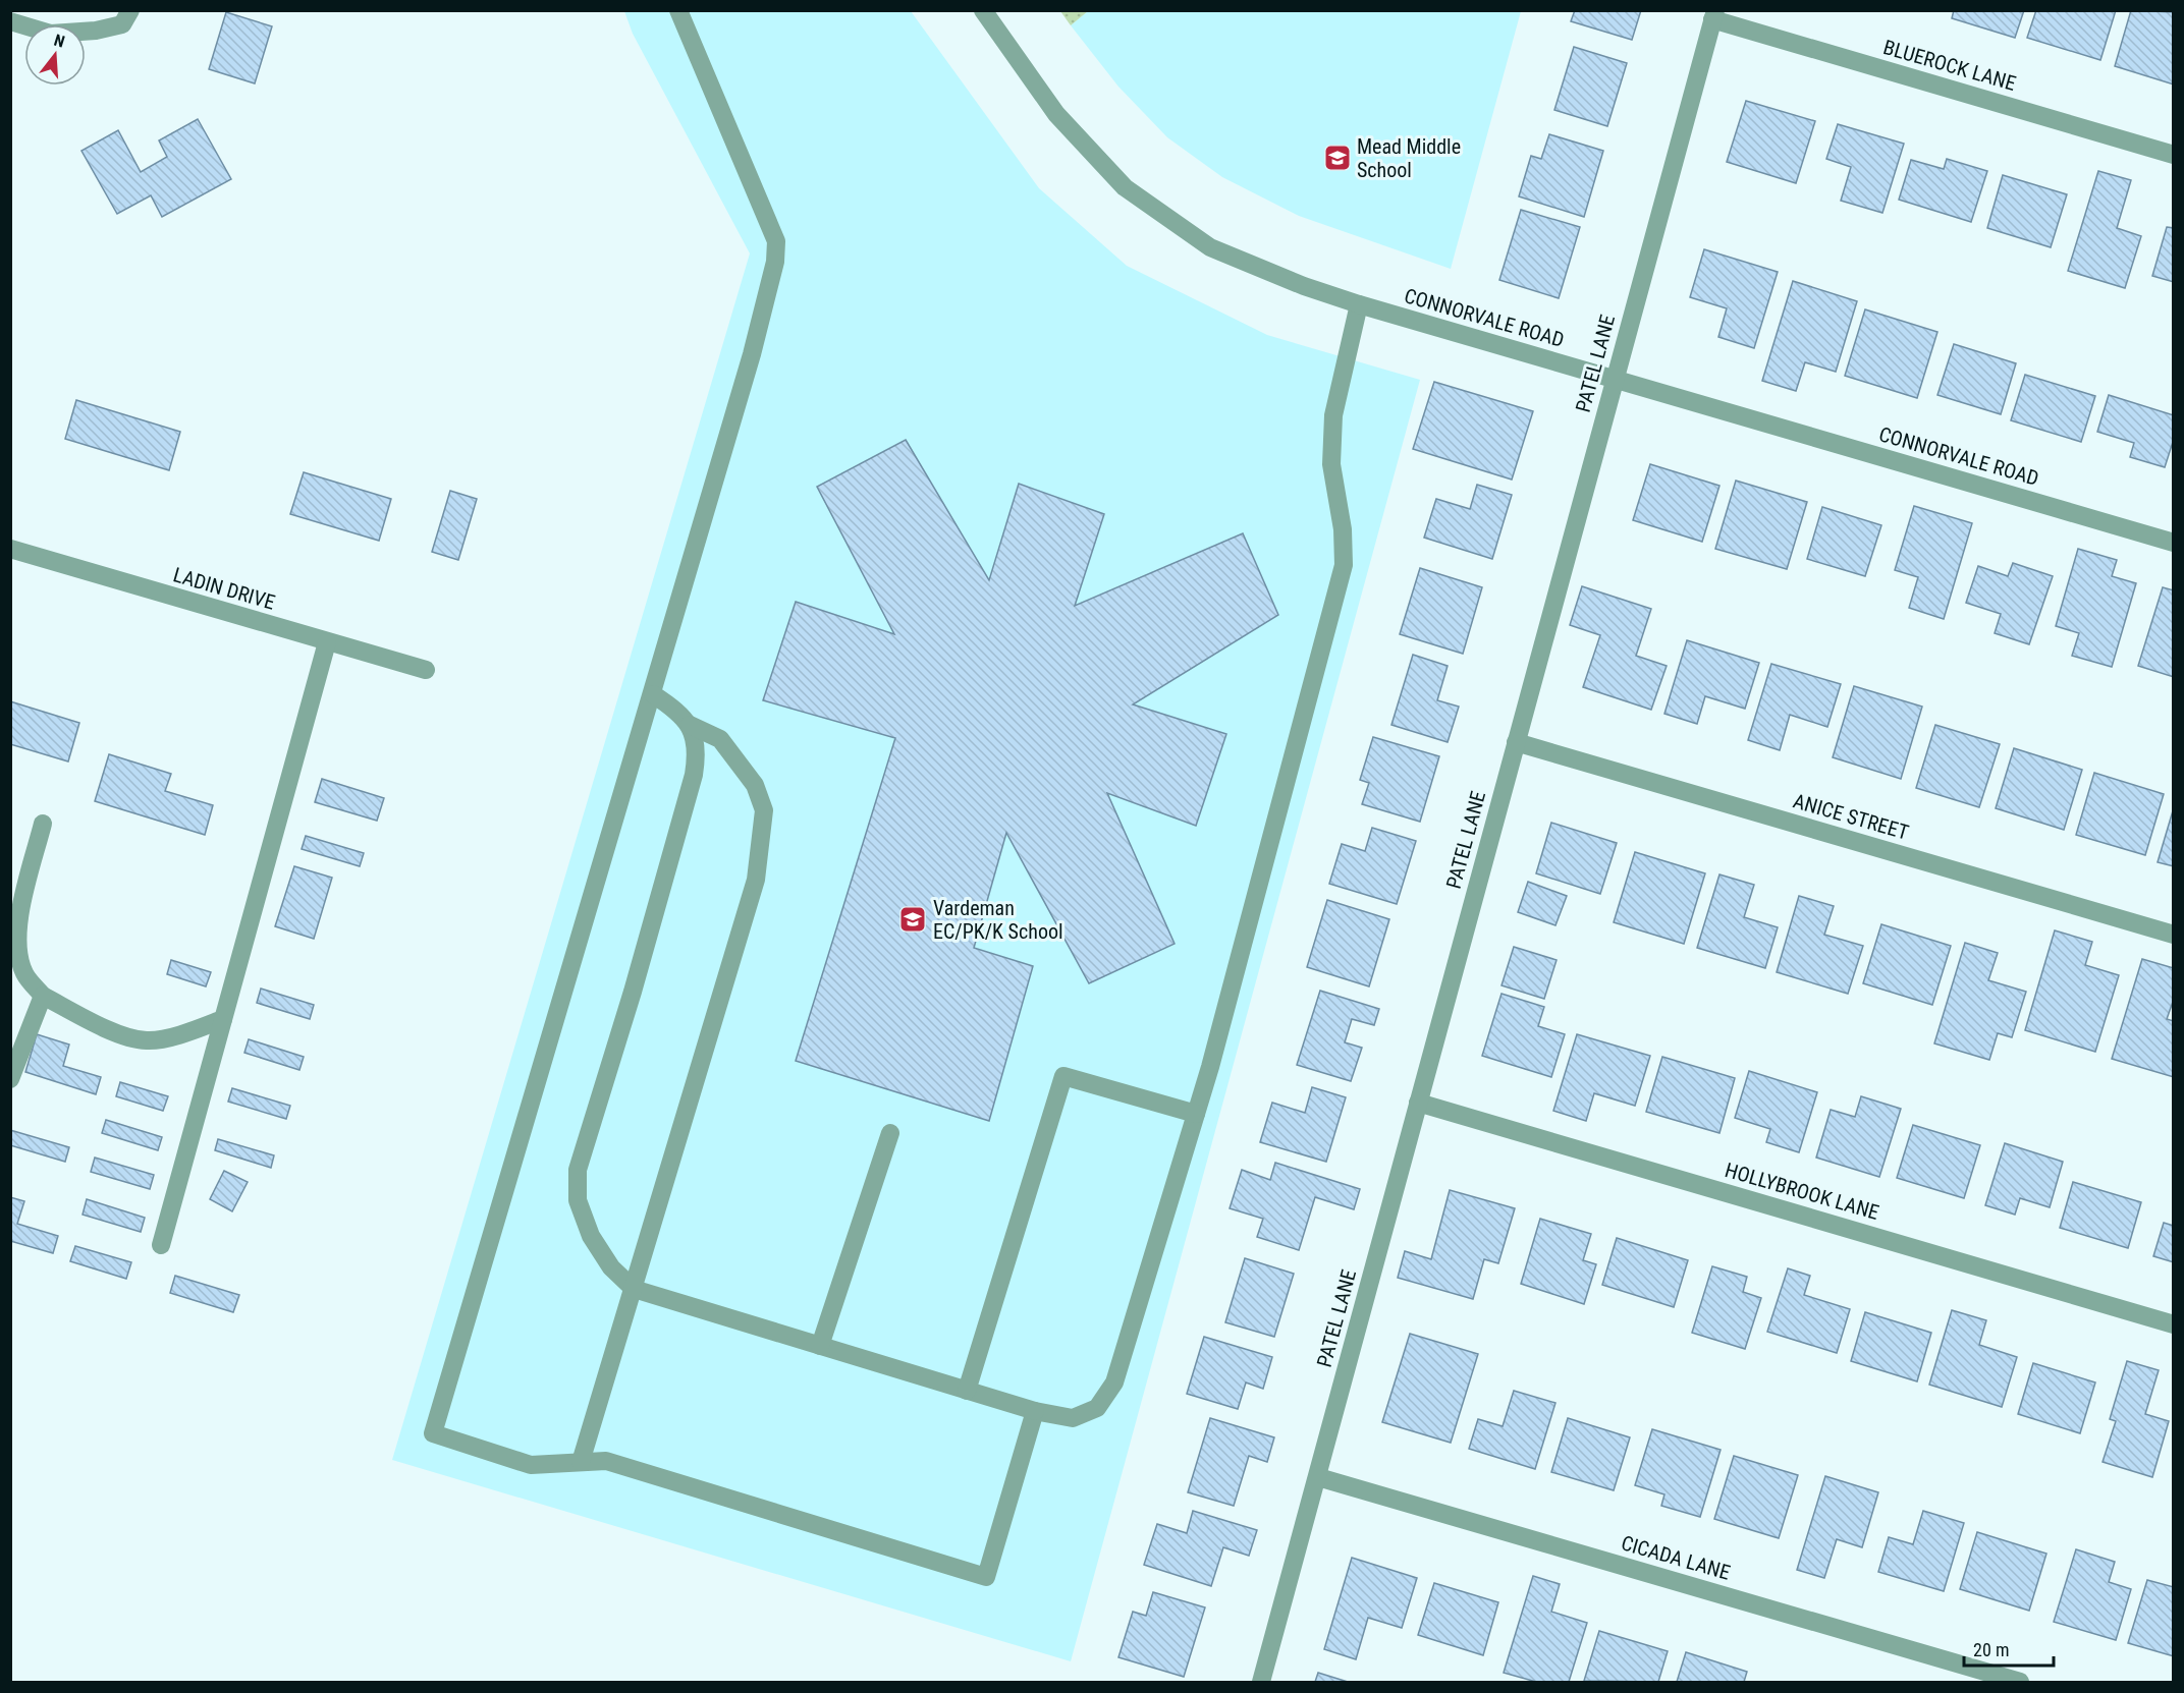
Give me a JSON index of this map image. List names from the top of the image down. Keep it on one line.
{"streets":{"street":["BLUEROCK LANE","CONNORVALE ROAD","PATEL LANE","LADIN DRIVE","ANICE STREET","HOLLYBROOK LANE","CICADA LANE"]},"crossings":[["BLUEROCK LANE","PATEL LANE"],["CONNORVALE ROAD","PATEL LANE"],["PATEL LANE","ANICE STREET"],["PATEL LANE","HOLLYBROOK LANE"],["PATEL LANE","CICADA LANE"]],"places":{"school or university":["Mead Middle School","Vardeman EC/PK/K School"]},"scale_bar":"20 m","north":"top"}
